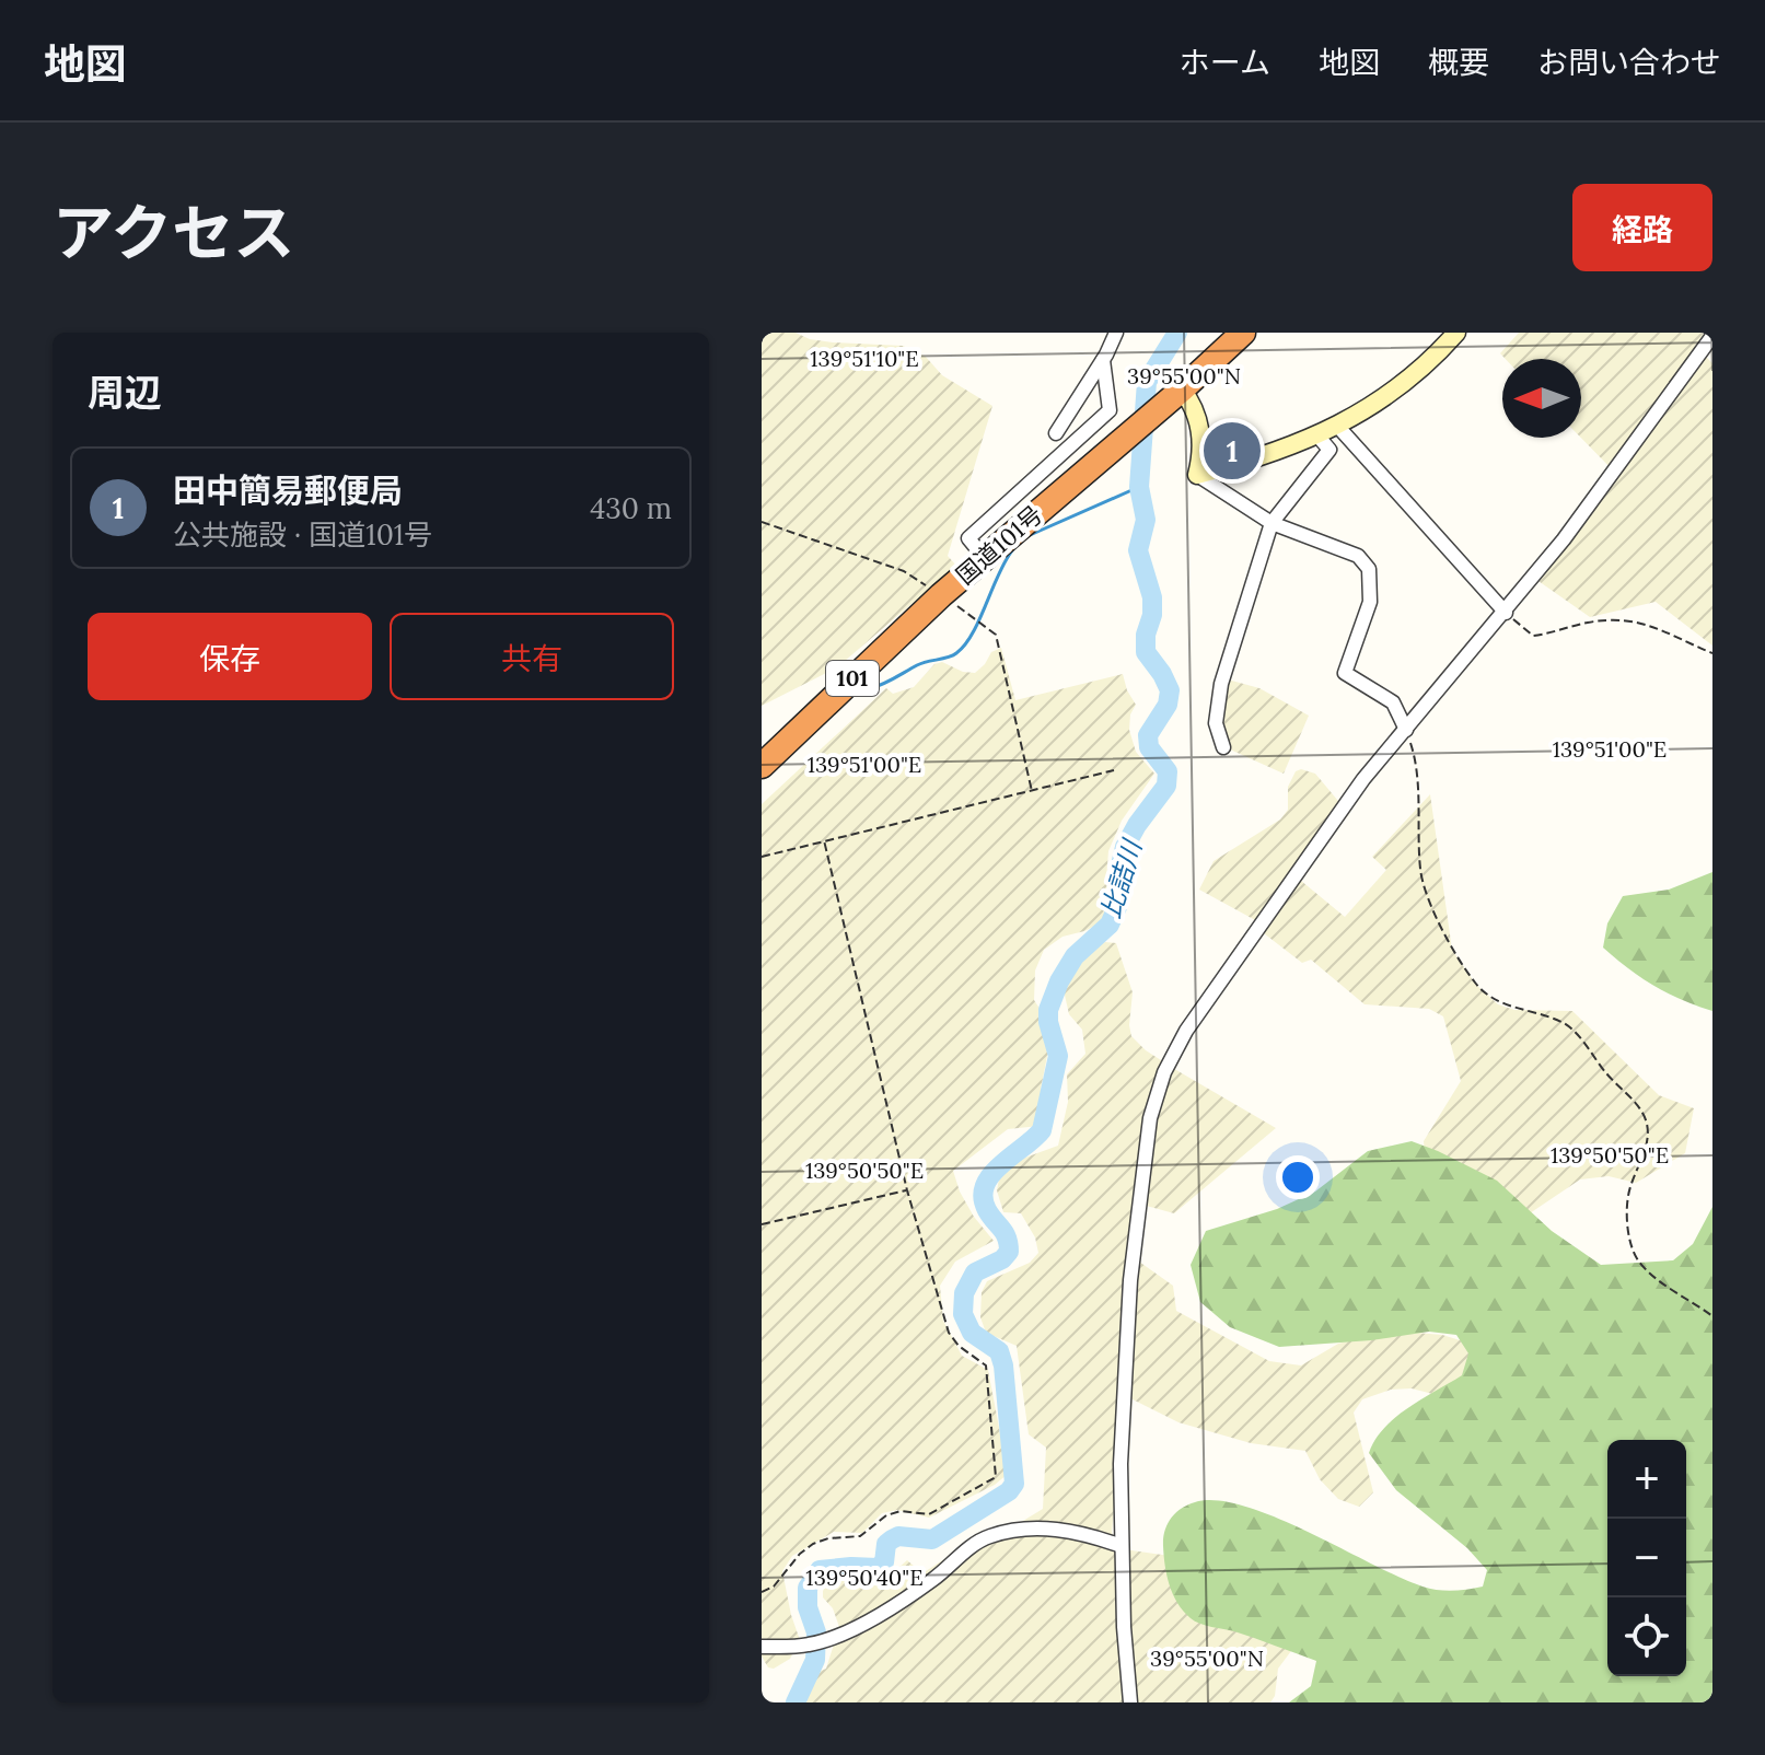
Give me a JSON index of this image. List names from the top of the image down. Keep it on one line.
{"streets":{"highway":["国道101号","101"]},"water":["比詰川"],"north":"left","page":{"header":"地図","nav":["ホーム","地図","概要","お問い合わせ"],"title":"アクセス","buttons":["経路",["保存","共有"]],"heading":"周辺","pins":"1","list":[{"mark":"1","name":"田中簡易郵便局","note":"公共施設 · 国道101号","value":"430 m"}],"map_buttons":["+","−"]},"coordinates":["139°51'10\"E","39°55'00\"N","139°51'00\"E","139°50'50\"E","139°50'40\"E"]}
